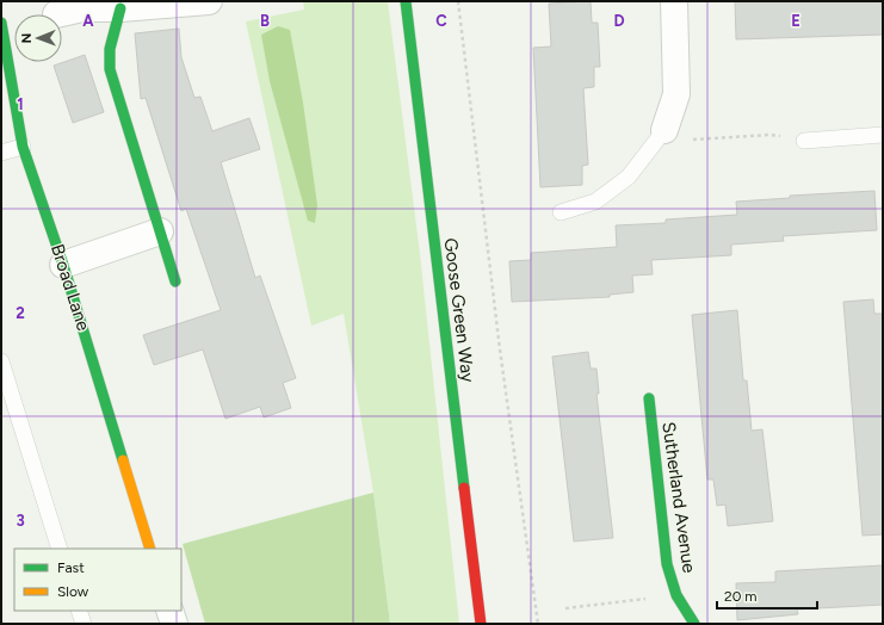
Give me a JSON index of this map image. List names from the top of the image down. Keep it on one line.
{"streets":{"street":["Broad Lane","Goose Green Way","Sutherland Avenue"]},"legend":["Fast","Slow"],"scale_bar":"20 m","north":"left","grid":{"columns":["A","B","C","D","E"],"rows":["1","2","3"]}}
